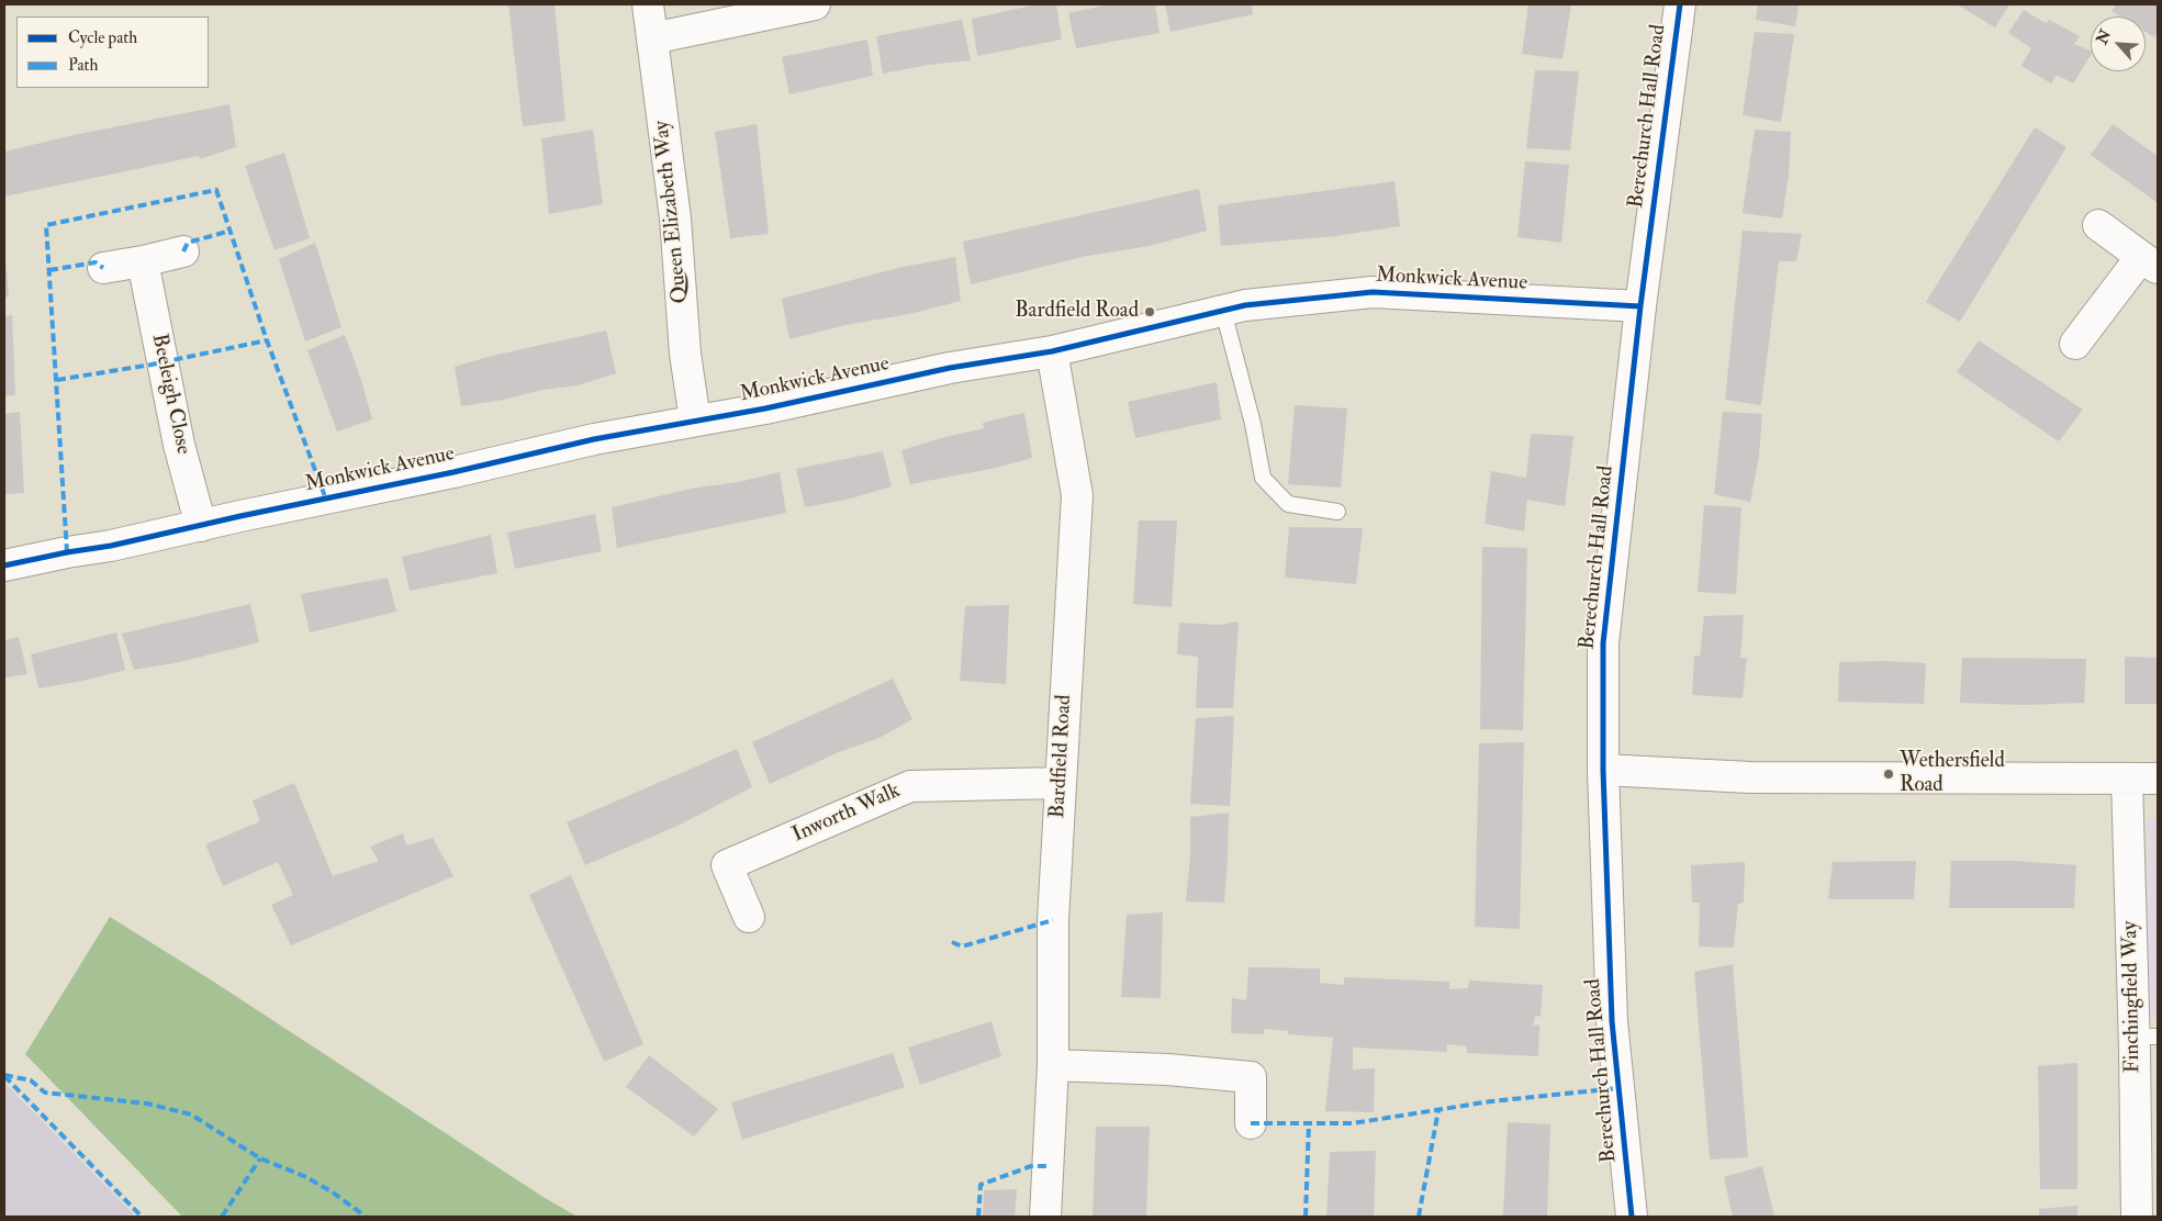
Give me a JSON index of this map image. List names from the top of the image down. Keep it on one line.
{"streets":{"street":["Berechurch Hall Road","Queen Elizabeth Way","Monkwick Avenue","Beeleigh Close","Bardfield Road","Inworth Walk","Finchingfield Way"]},"crossings":[["Berechurch Hall Road","Monkwick Avenue"],["Queen Elizabeth Way","Monkwick Avenue"],["Monkwick Avenue","Beeleigh Close"],["Monkwick Avenue","Bardfield Road"],["Bardfield Road","Inworth Walk"]],"places":["Bardfield Road","Wethersfield Road"],"legend":["Cycle path","Path"],"north":"top left"}
